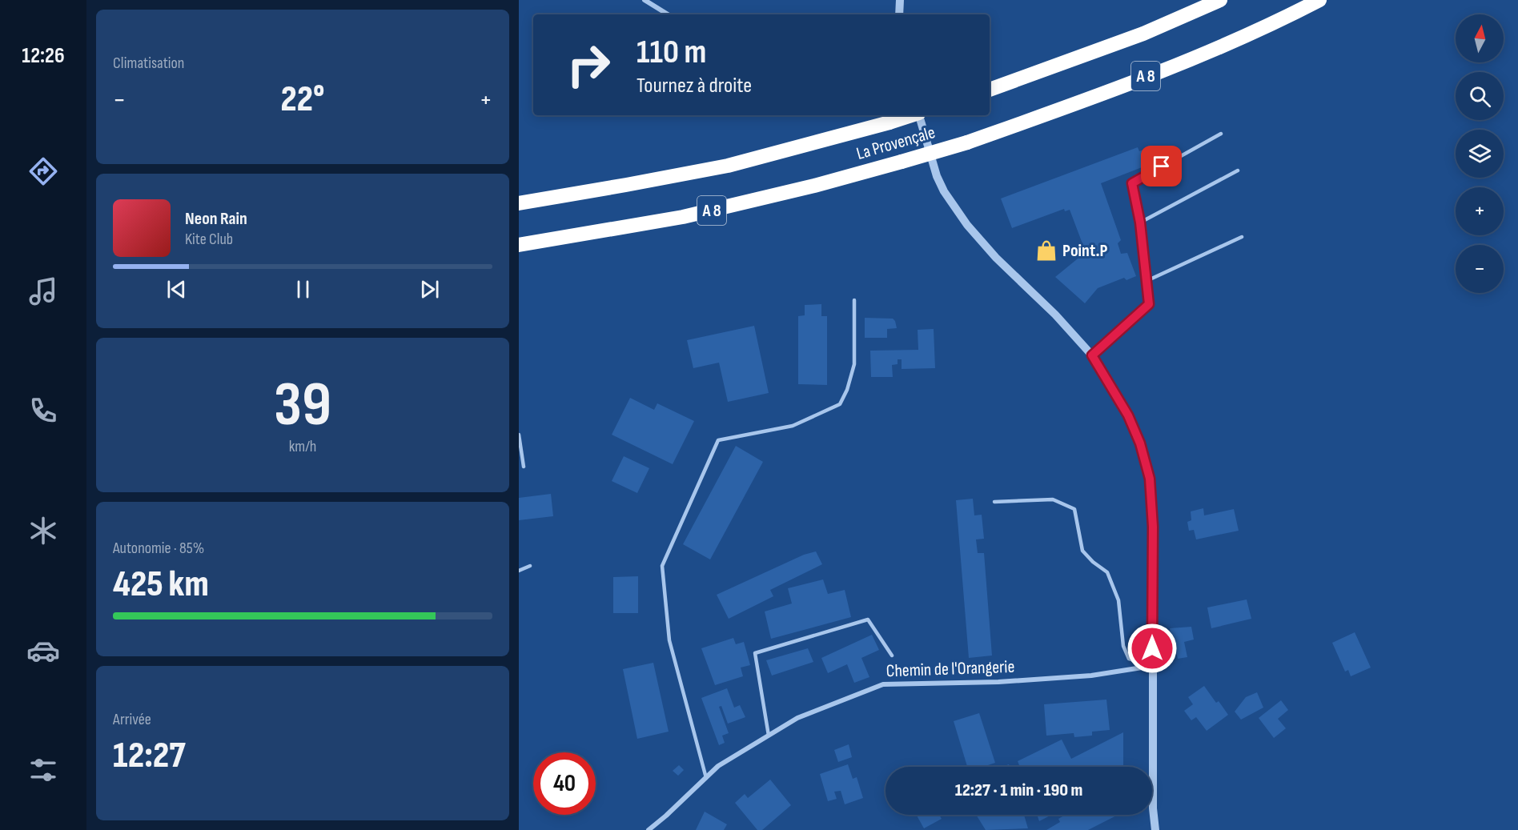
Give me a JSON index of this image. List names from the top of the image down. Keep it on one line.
{"streets":{"highway":["A 8","La Provençale"],"street":["Chemin de l'Orangerie"]},"places":{"shop":["Point.P"]},"north":"top","page":{"tabs":"12:26","tile":["Climatisation",["39","km/h"],["Autonomie · 85%","425 km"],["Arrivée","12:27"]],"map_buttons":["+","−"],"turn":["110 m","Tournez à droite"],"heat":["−","22°","+"],"song":["Neon Rain","Kite Club"],"limit":"40","trip":"12:27 · 1 min · 190 m"}}
